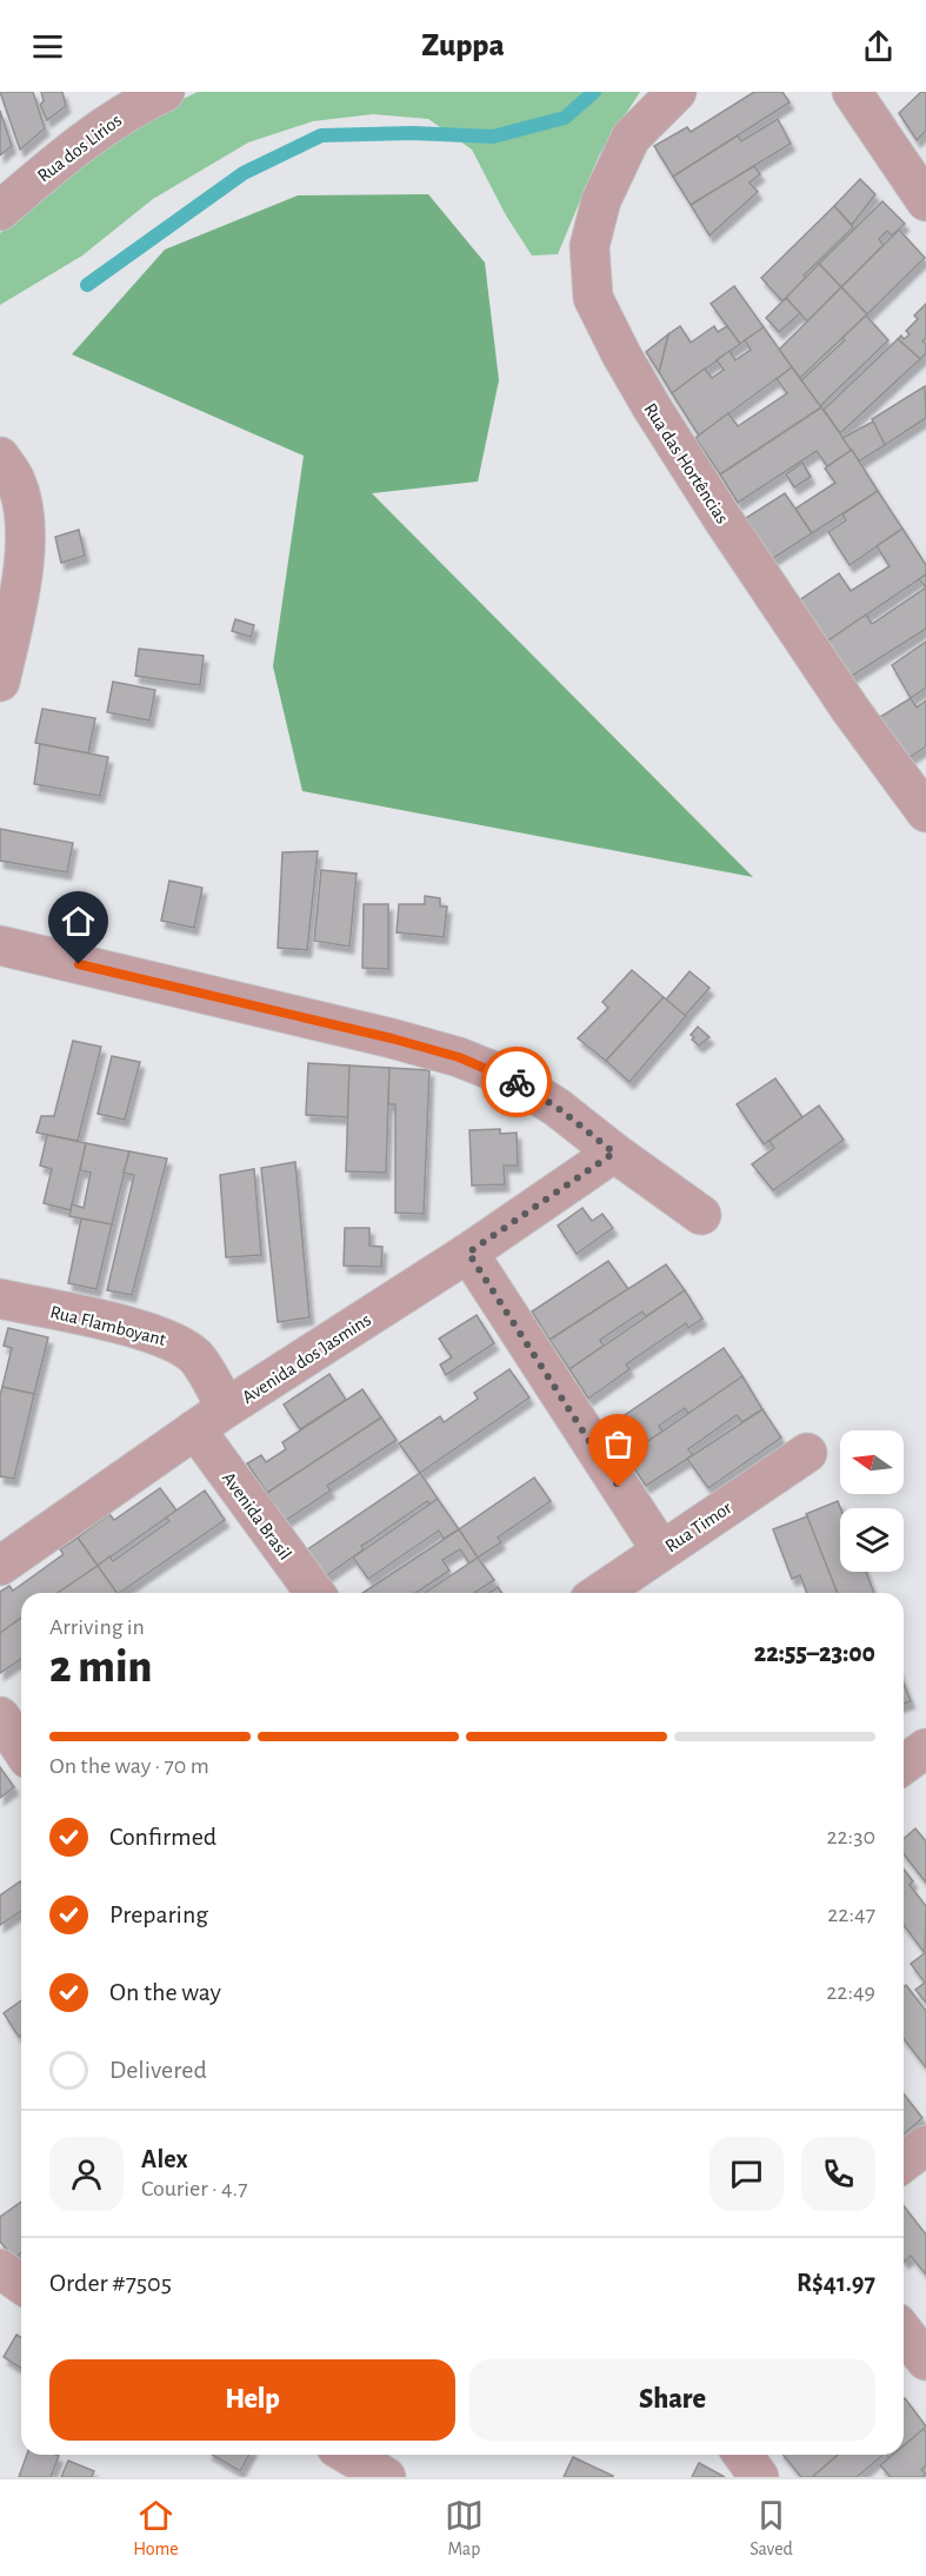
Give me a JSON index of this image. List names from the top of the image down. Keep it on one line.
{"streets":{"street":["Rua dos Lirios","Rua das Hortências","Rua Flamboyant","Avenida dos Jasmins","Avenida Brasil","Rua Timor"]},"crossings":[["Rua Flamboyant","Avenida dos Jasmins"],["Avenida dos Jasmins","Avenida Brasil"]],"north":"left","page":{"header":"Zuppa","heading":["2 min","Arriving in","22:55–23:00"],"panel":["Alex","Courier · 4.7","Order #7505","R$41.97"],"bar":"On the way · 70 m","list":[["Confirmed","22:30"],["Preparing","22:47"],["On the way","22:49"],"Delivered"],"buttons":["Help","Share"],"tabs":["Home","Map","Saved"]}}
